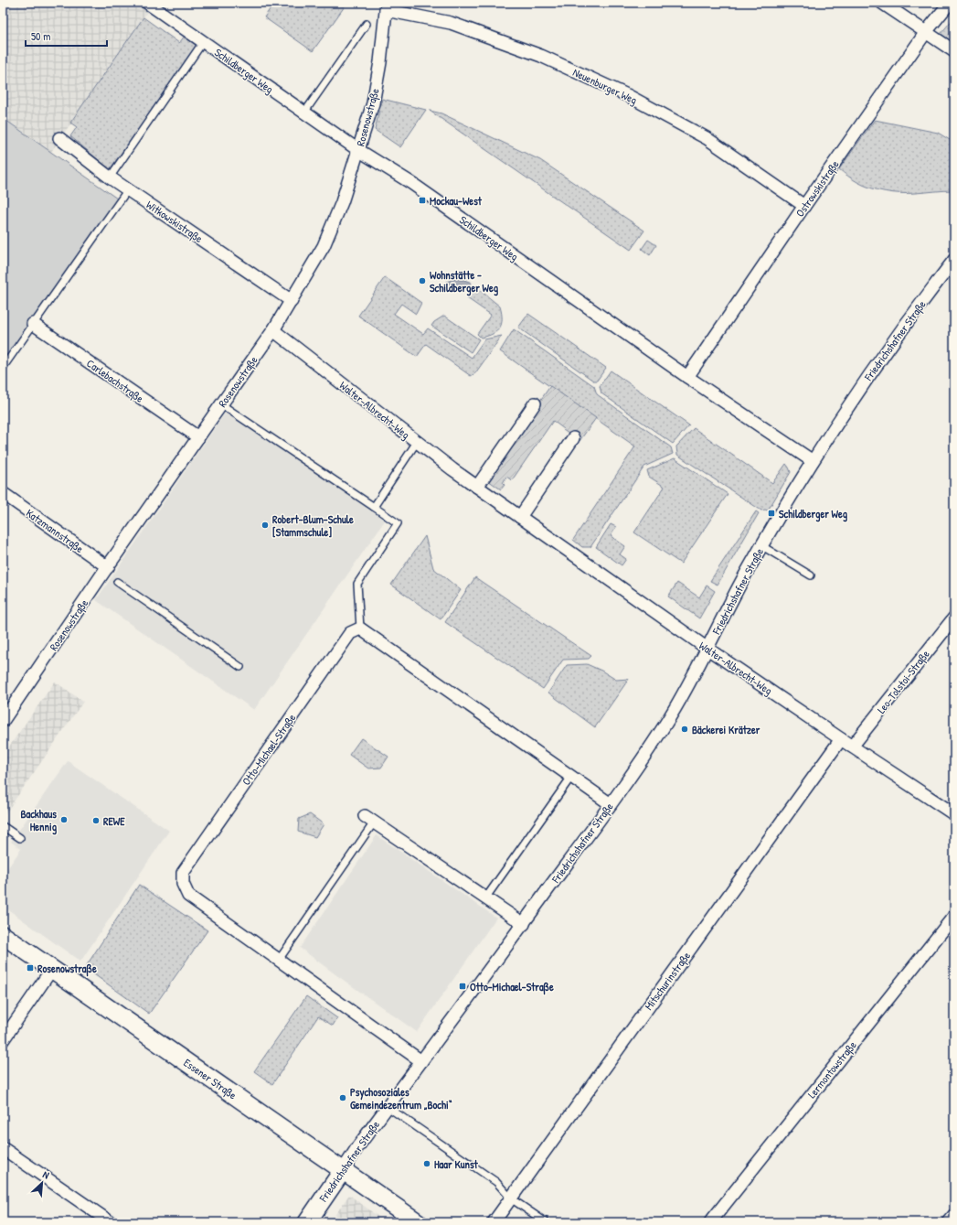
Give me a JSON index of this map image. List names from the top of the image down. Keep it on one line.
{"streets":{"main road":["Friedrichshafner Straße","Essener Straße"],"street":["Schildberger Weg","Neuenburger Weg","Rosenowstraße","Ostrowskistraße","Witkowskistraße","Carlebachstraße","Walter-Albrecht-Weg","Katzmannstraße","Leo-Tolstoi-Straße","Otto-Michael-Straße","Mitschurinstraße","Lermontowstraße"]},"crossings":[["Schildberger Weg","Rosenowstraße"],["Schildberger Weg","Ostrowskistraße"],["Schildberger Weg","Friedrichshafner Straße"],["Neuenburger Weg","Rosenowstraße"],["Neuenburger Weg","Ostrowskistraße"],["Rosenowstraße","Witkowskistraße"],["Rosenowstraße","Carlebachstraße"],["Rosenowstraße","Walter-Albrecht-Weg"],["Rosenowstraße","Katzmannstraße"],["Friedrichshafner Straße","Walter-Albrecht-Weg"],["Friedrichshafner Straße","Otto-Michael-Straße"],["Friedrichshafner Straße","Essener Straße"],["Walter-Albrecht-Weg","Leo-Tolstoi-Straße"],["Walter-Albrecht-Weg","Mitschurinstraße"]],"places":{"transit":["Mockau-West","Schildberger Weg","Rosenowstraße","Otto-Michael-Straße"],"other":["Wohnstätte - Schildberger Weg","Robert-Blum-Schule [Stammschule]","Bäckerei Krätzer","Backhaus Hennig","REWE","Psychosoziales Gemeindezentrum „Bochi“","Haar Kunst"]},"scale_bar":"50 m","north":"top right"}
